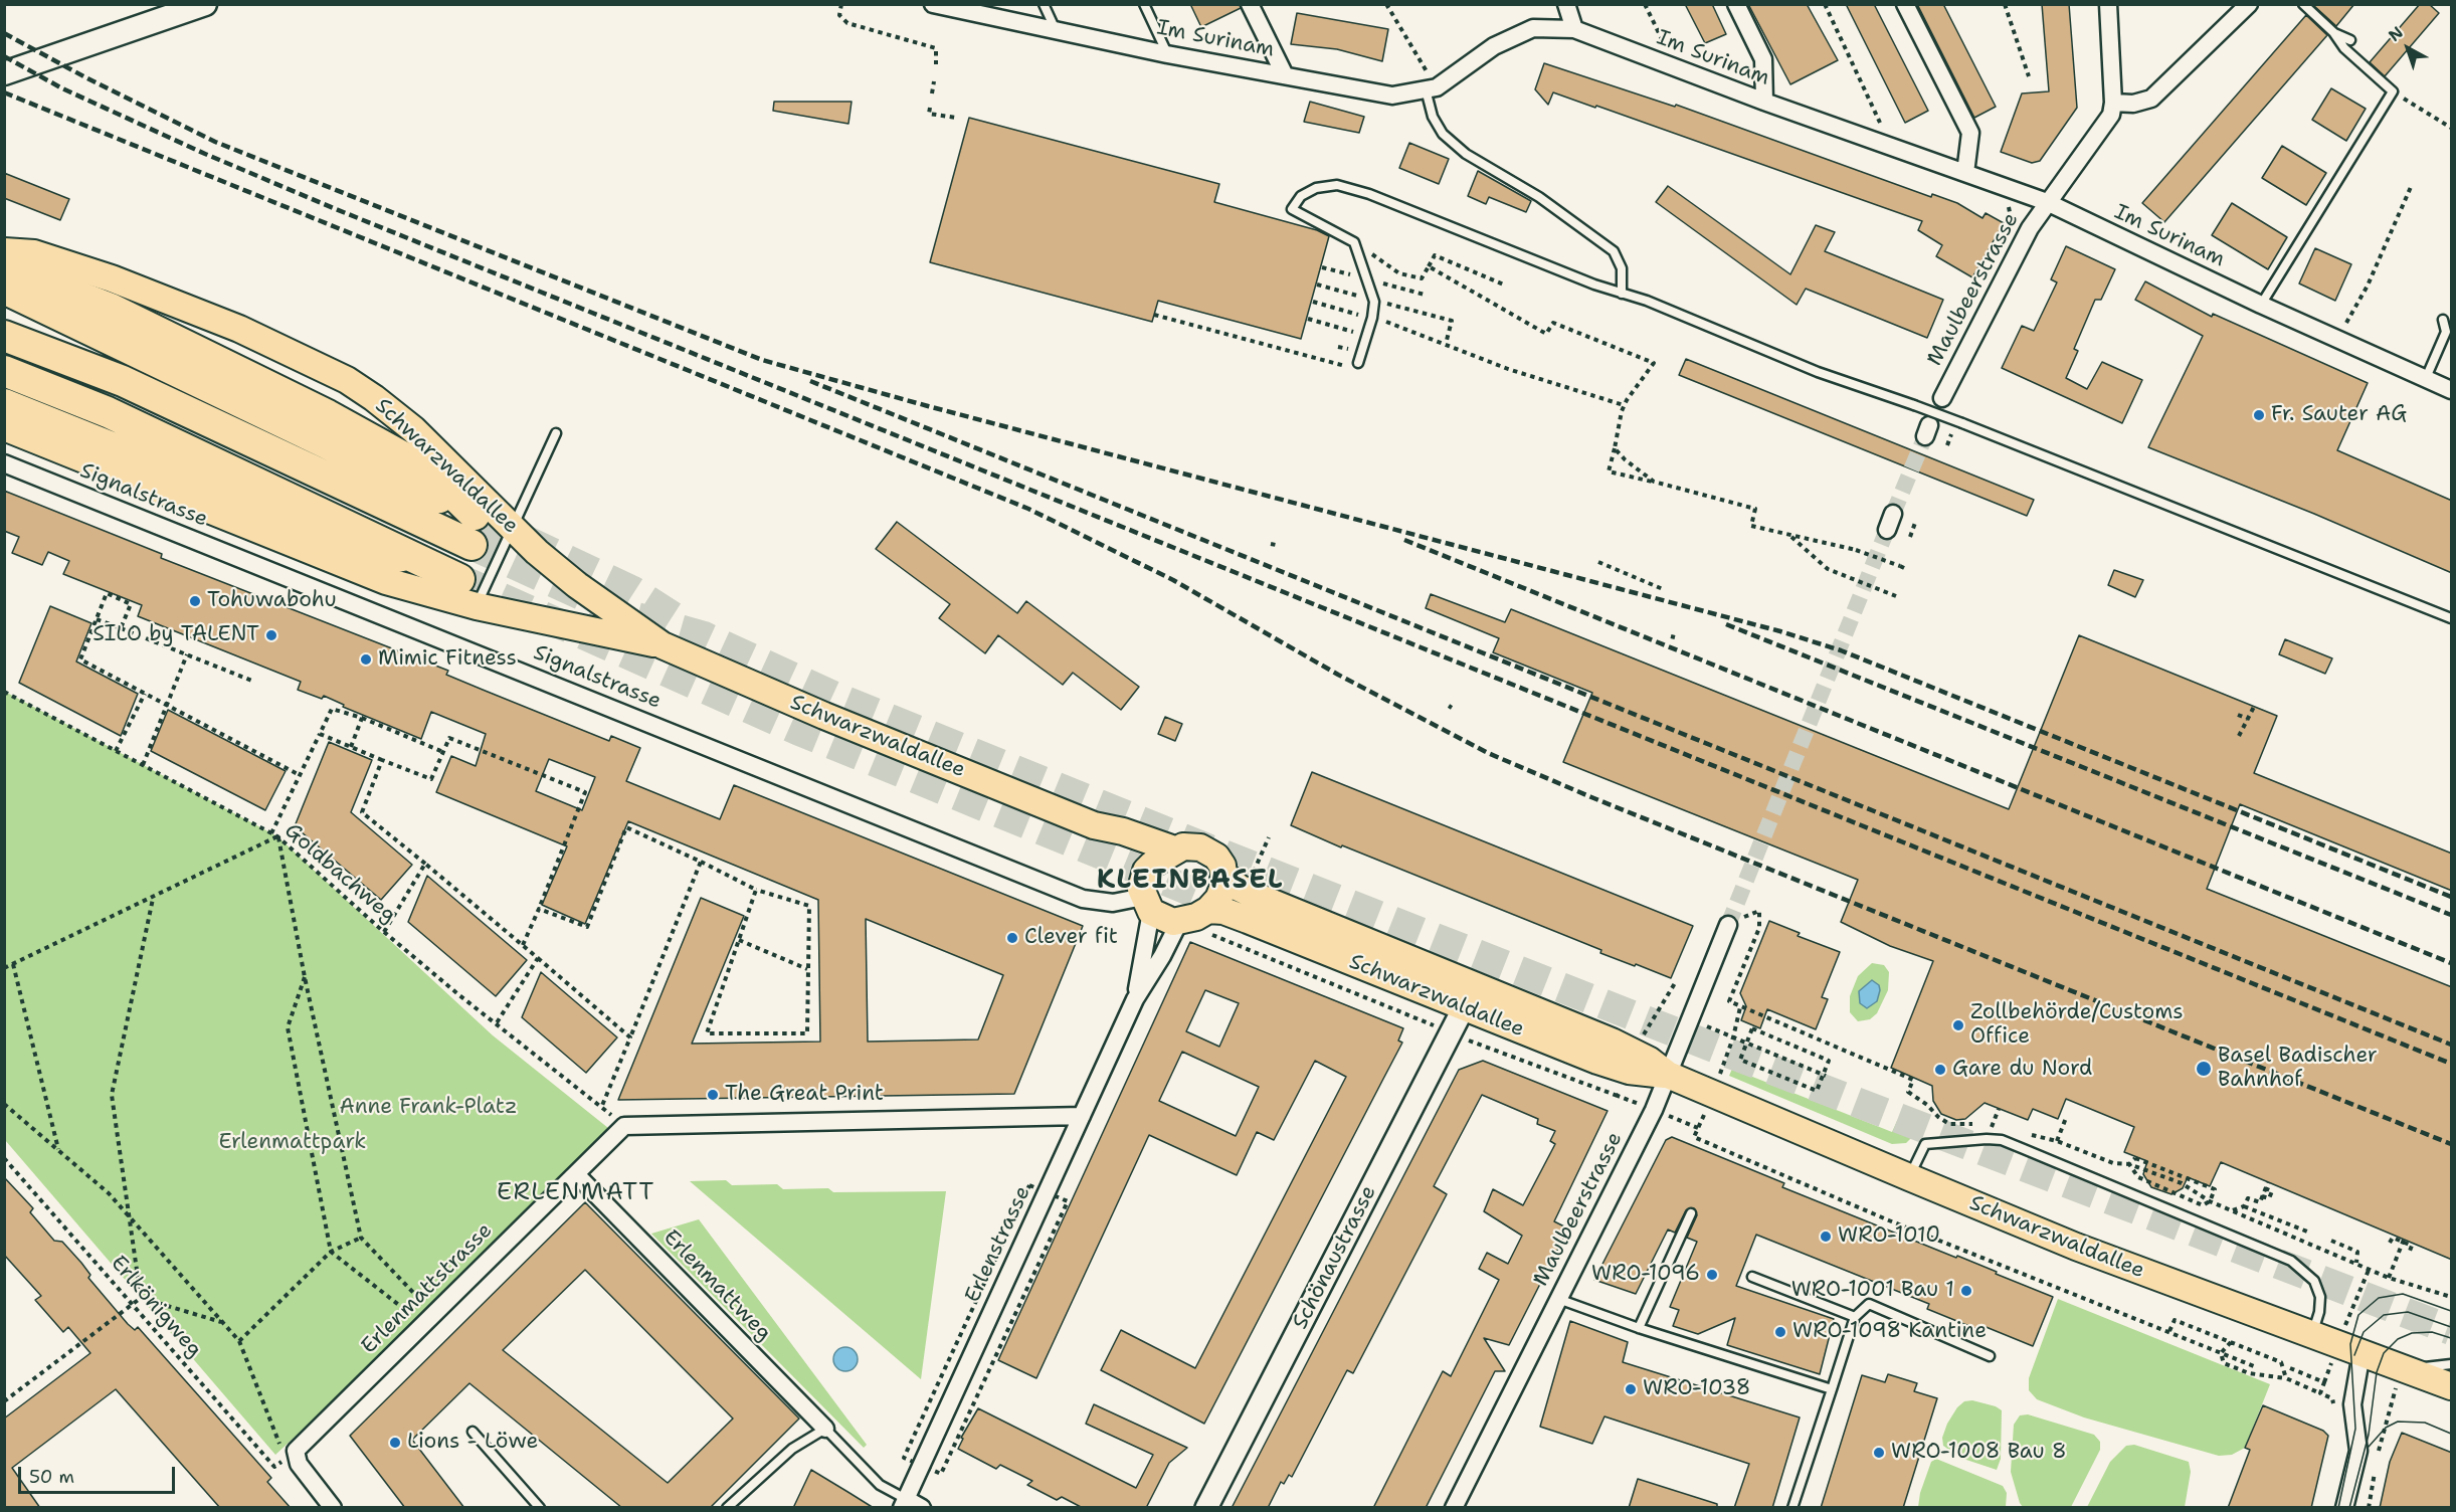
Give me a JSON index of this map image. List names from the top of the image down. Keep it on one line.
{"streets":{"main road":["Schwarzwaldallee"],"street":["Im Surinam","Maulbeerstrasse","Signalstrasse","Erlenstrasse","Schönaustrasse","Erlenmattweg","Erlenmattstrasse"],"path":["Goldbachweg","Erlkönigweg"]},"crossings":[["Im Surinam","Maulbeerstrasse"],["Maulbeerstrasse","Schwarzwaldallee"],["Schwarzwaldallee","Signalstrasse"],["Schwarzwaldallee","Erlenstrasse"],["Schwarzwaldallee","Schönaustrasse"],["Signalstrasse","Erlenstrasse"],["Goldbachweg","Erlenmattstrasse"],["Erlenstrasse","Erlenmattweg"],["Erlenmattweg","Erlenmattstrasse"]],"districts":["KLEINBASEL","ERLENMATT"],"parks":["Anne Frank-Platz","Erlenmattpark"],"places":["Fr. Sauter AG","Tohuwabohu","SILO by TALENT","Mimic Fitness","Clever fit","Zollbehörde/Customs Office","Basel Badischer Bahnhof","Gare du Nord","The Great Print","WRO-1010","WRO-1096","WRO-1001 Bau 1","WRO-1098 Kantine","WRO-1038","Lions - Löwe","WRO-1008 Bau 8"],"scale_bar":"50 m","north":"top left"}
